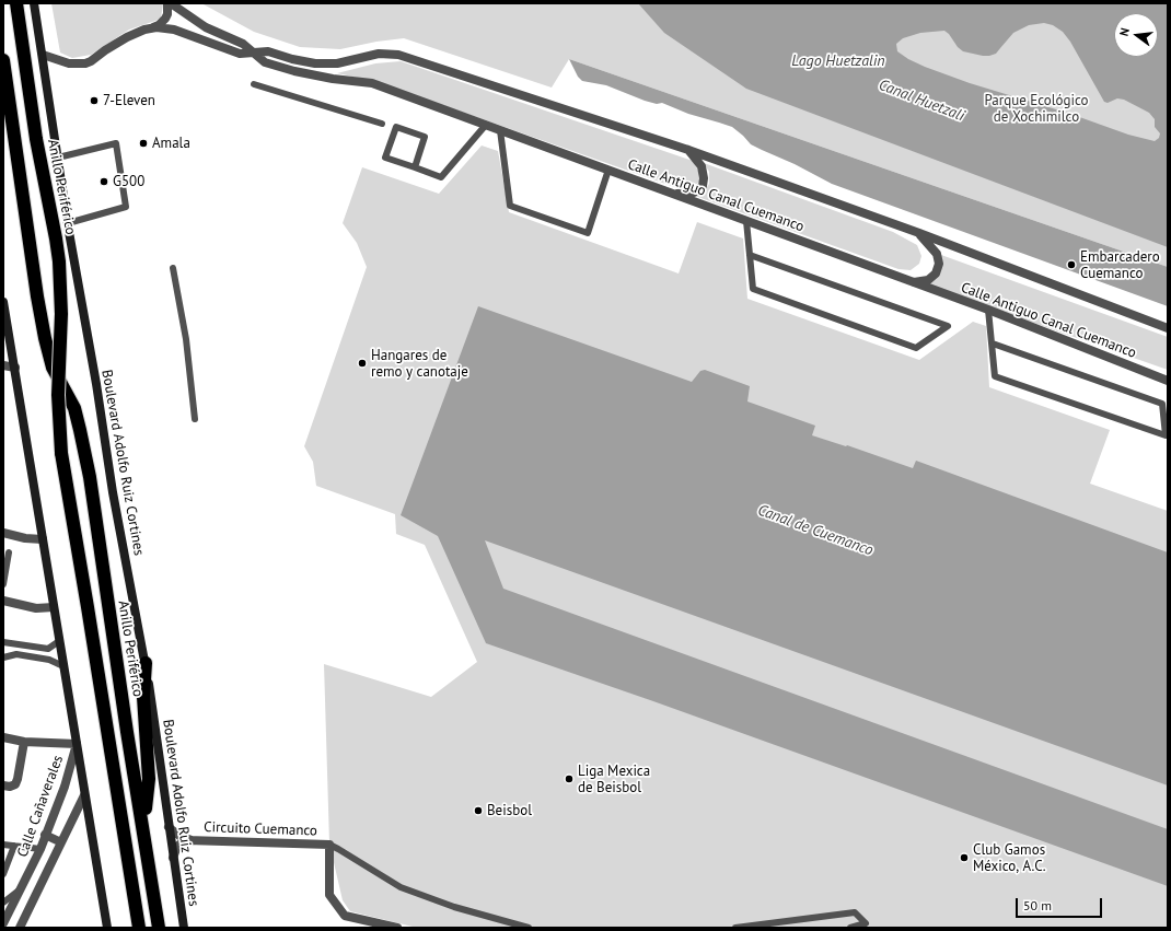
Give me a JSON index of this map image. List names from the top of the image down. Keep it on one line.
{"streets":{"highway":["Anillo Periférico"],"main road":["Boulevard Adolfo Ruiz Cortines"],"street":["Calle Antiguo Canal Cuemanco","Calle Cañaverales","Circuito Cuemanco"]},"crossings":[["Calle Antiguo Canal Cuemanco","Boulevard Adolfo Ruiz Cortines"],["Boulevard Adolfo Ruiz Cortines","Circuito Cuemanco"]],"water":["Lago Huetzalin","Canal Huetzali","Canal de Cuemanco"],"parks":["Parque Ecológico de Xochimilco"],"places":["7-Eleven","Amala","G500","Embarcadero Cuemanco","Hangares de remo y canotaje","Liga Mexica de Beisbol","Beisbol","Club Gamos México, A.C."],"scale_bar":"50 m","north":"left"}
